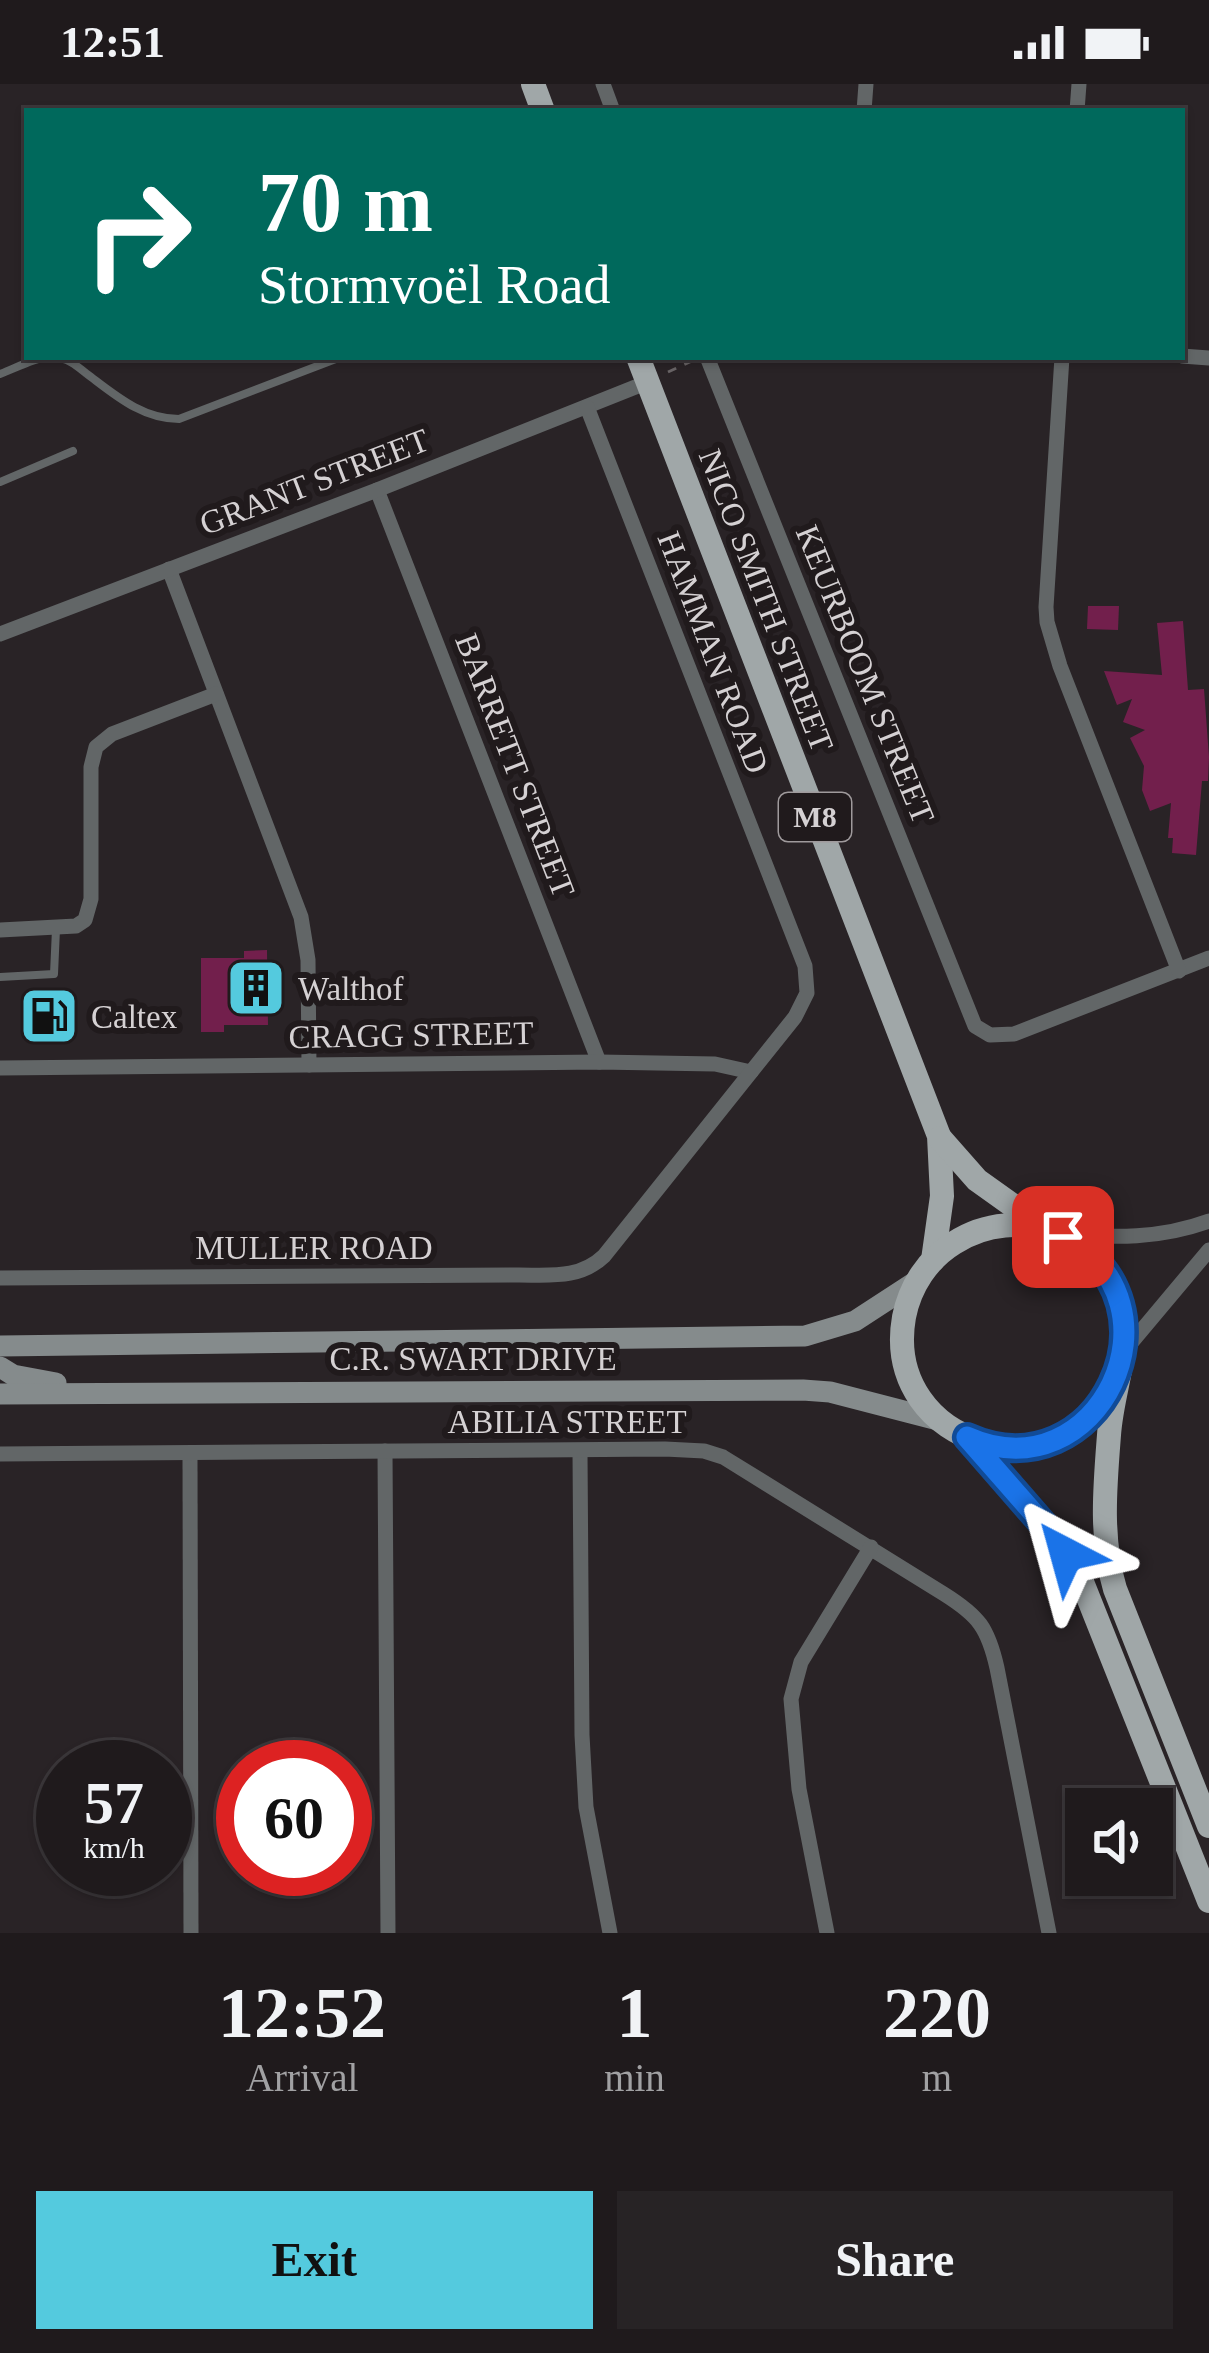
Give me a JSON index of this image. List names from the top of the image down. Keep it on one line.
{"streets":{"main road":["NICO SMITH STREET","M8","C.R. SWART DRIVE"],"street":["GRANT STREET","HAMMAN ROAD","KEURBOOM STREET","BARRETT STREET","CRAGG STREET","MULLER ROAD","ABILIA STREET"]},"crossings":[["GRANT STREET","NICO SMITH STREET"],["GRANT STREET","HAMMAN ROAD"],["GRANT STREET","BARRETT STREET"],["NICO SMITH STREET","M8"],["NICO SMITH STREET","C.R. SWART DRIVE"],["HAMMAN ROAD","CRAGG STREET"],["HAMMAN ROAD","MULLER ROAD"],["BARRETT STREET","CRAGG STREET"],["M8","C.R. SWART DRIVE"],["CRAGG STREET","MULLER ROAD"]],"places":{"building":["Walthof"],"fuel station":["Caltex"]},"page":{"status":"12:51","turn":["70 m","Stormvoël Road"],"speed":"57 km/h","limit":"60","eta":["12:52","Arrival","1","min","220","m"],"buttons":["Exit","Share"]}}
